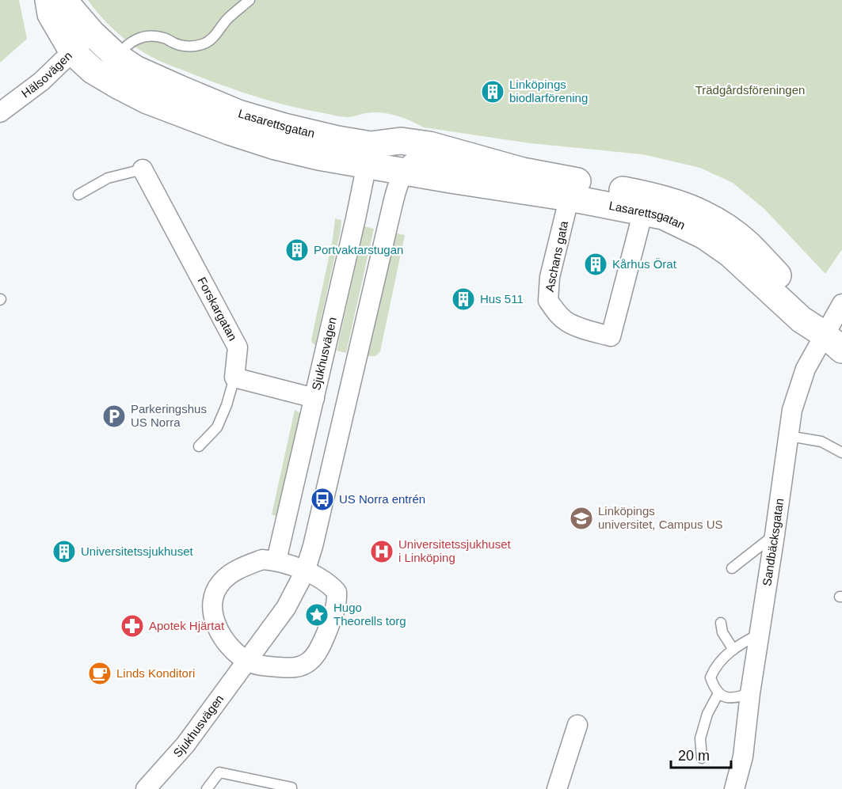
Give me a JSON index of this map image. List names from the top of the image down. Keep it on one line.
{"streets":{"main road":["Lasarettsgatan"],"street":["Hälsovägen","Aschans gata","Forskargatan","Sjukhusvägen","Sandbäcksgatan"]},"crossings":[["Hälsovägen","Lasarettsgatan"],["Lasarettsgatan","Aschans gata"],["Lasarettsgatan","Sjukhusvägen"],["Lasarettsgatan","Sandbäcksgatan"]],"parks":["Trädgårdsföreningen"],"places":{"building":["Linköpings biodlarförening","Portvaktarstugan","Kårhus Örat","Hus 511","Universitetssjukhuset"],"parking":["Parkeringshus US Norra"],"bus stop":["US Norra entrén"],"school or university":["Linköpings universitet, Campus US"],"hospital":["Universitetssjukhuset i Linköping"],"place":["Hugo Theorells torg"],"pharmacy":["Apotek Hjärtat"],"cafe":["Linds Konditori"]},"scale_bar":"20 m"}
